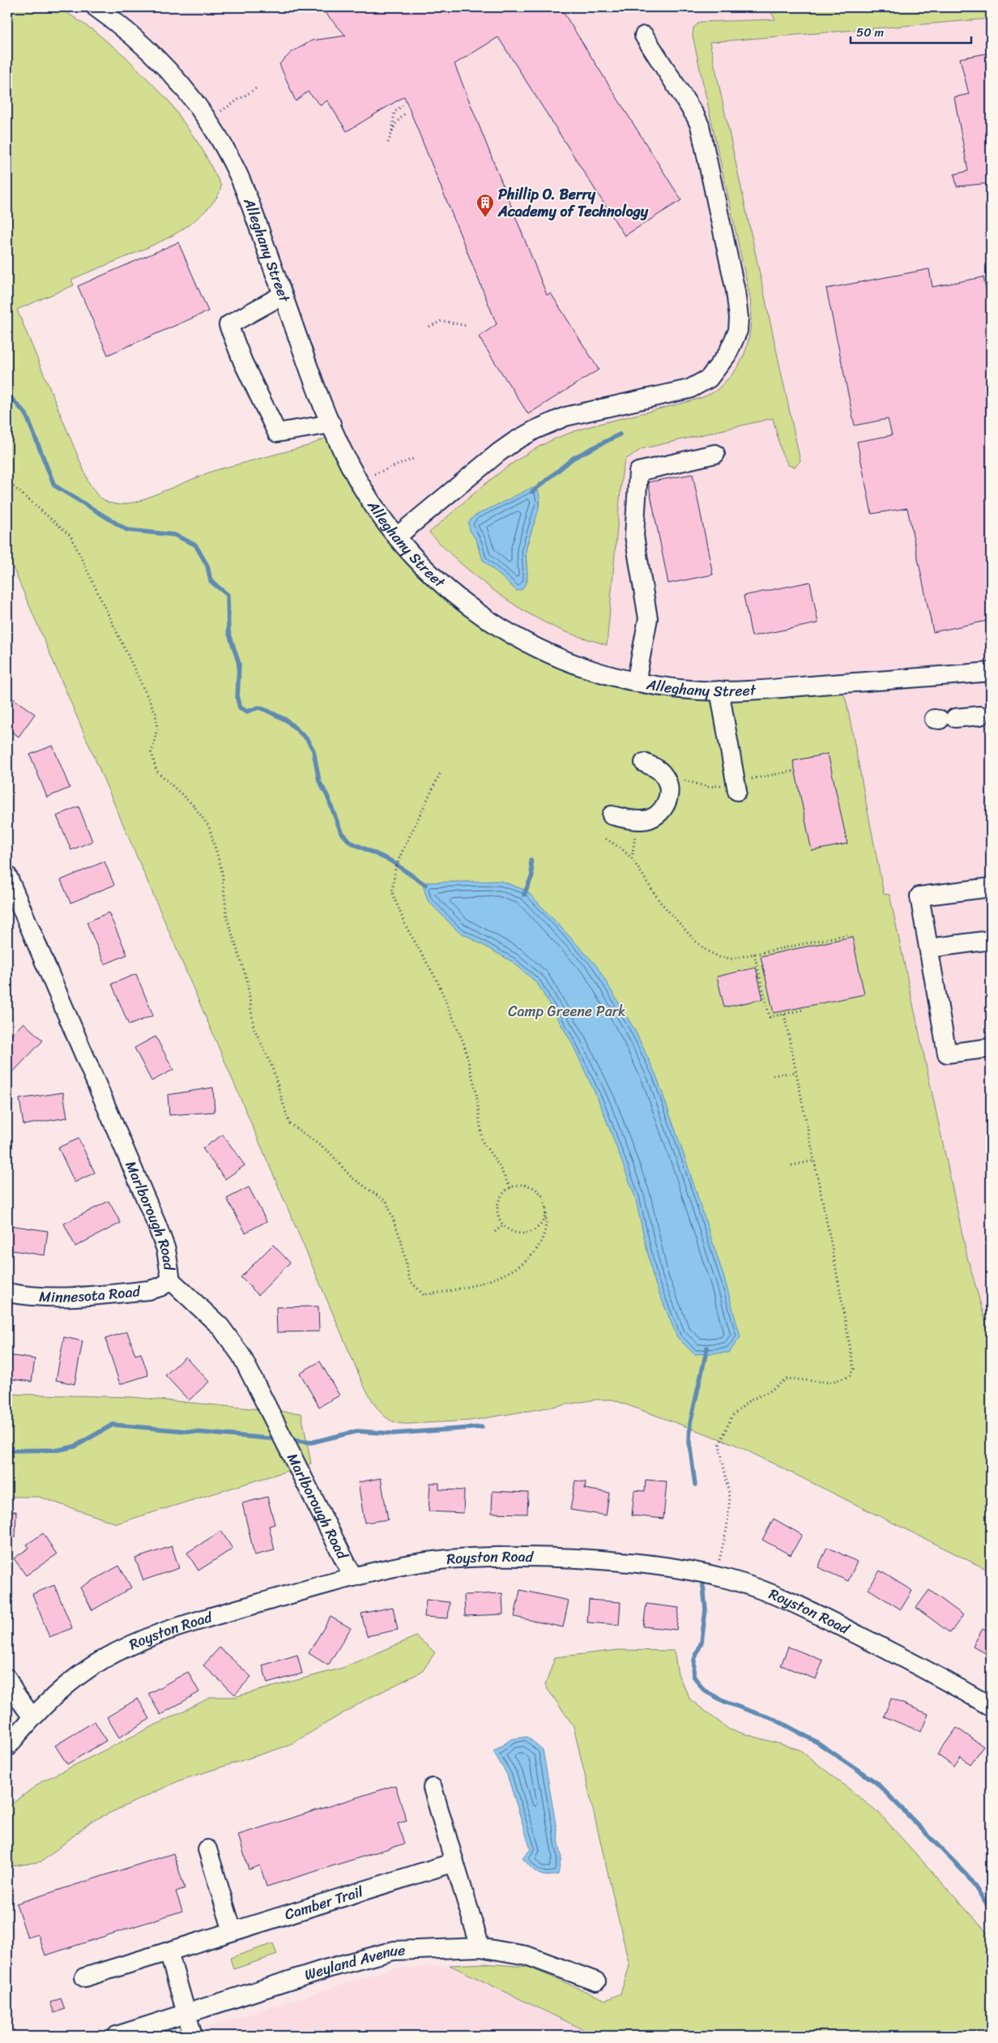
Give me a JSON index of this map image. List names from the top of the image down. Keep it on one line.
{"streets":{"street":["Alleghany Street","Marlborough Road","Minnesota Road","Royston Road","Camber Trail","Weyland Avenue"]},"crossings":[["Marlborough Road","Minnesota Road"],["Marlborough Road","Royston Road"]],"parks":["Camp Greene Park"],"places":{"building":["Phillip O. Berry Academy of Technology"]},"scale_bar":"50 m"}
